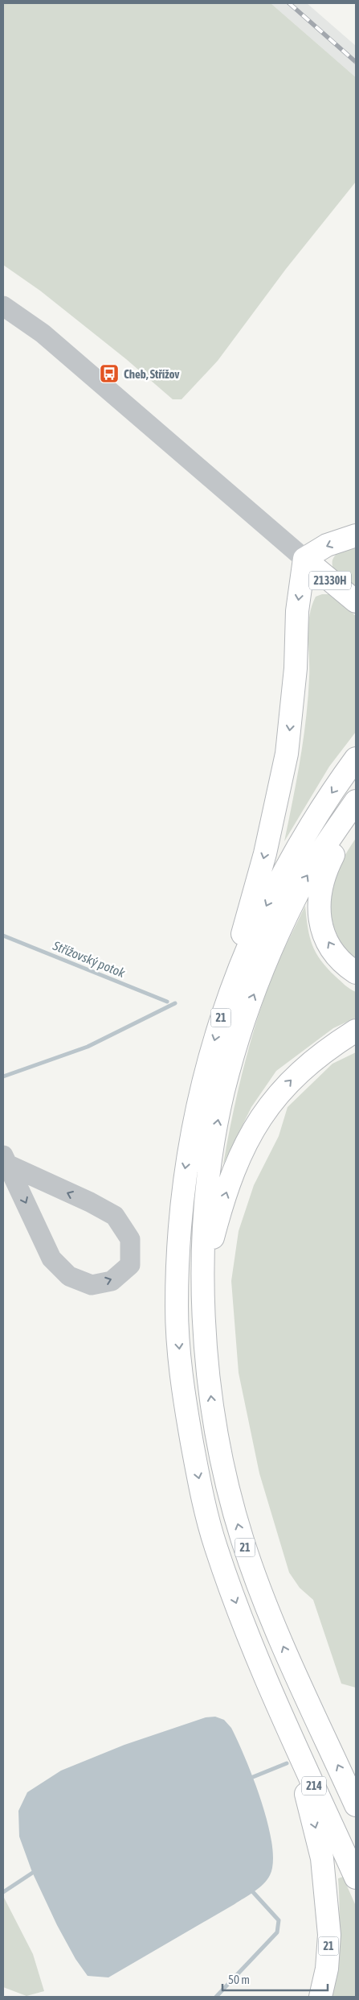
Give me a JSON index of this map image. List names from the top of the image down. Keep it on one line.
{"streets":{"highway":["21330H","21","214"]},"crossings":[["21","214"]],"water":["Střížovský potok"],"places":{"bus stop":["Cheb, Střížov"]},"scale_bar":"50 m"}
